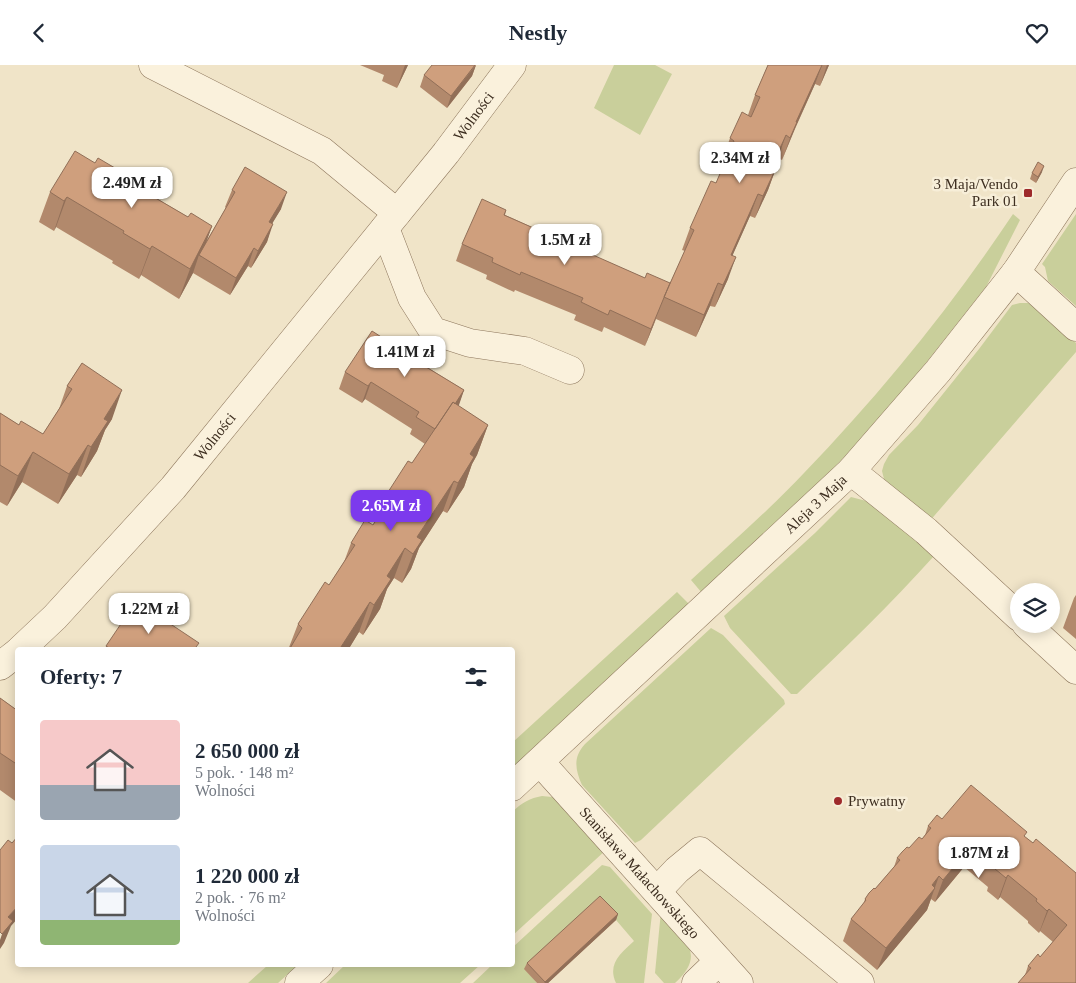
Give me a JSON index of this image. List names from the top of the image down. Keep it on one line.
{"streets":{"street":["Wolności","Aleja 3 Maja","Stanisława Małachowskiego"]},"crossings":[["Aleja 3 Maja","Stanisława Małachowskiego"]],"places":{"transit":["3 Maja/Vendo Park 01"],"other":["Prywatny"]},"page":{"header":"Nestly","price":["2.34M zł","2.49M zł","1.5M zł","1.41M zł","2.65M zł","1.22M zł","1.87M zł"],"heading":"Oferty: 7","list":[{"name":"2 650 000 zł","note":"5 pok. · 148 m² · Wolności"},{"name":"1 220 000 zł","note":"2 pok. · 76 m² · Wolności"}]}}
